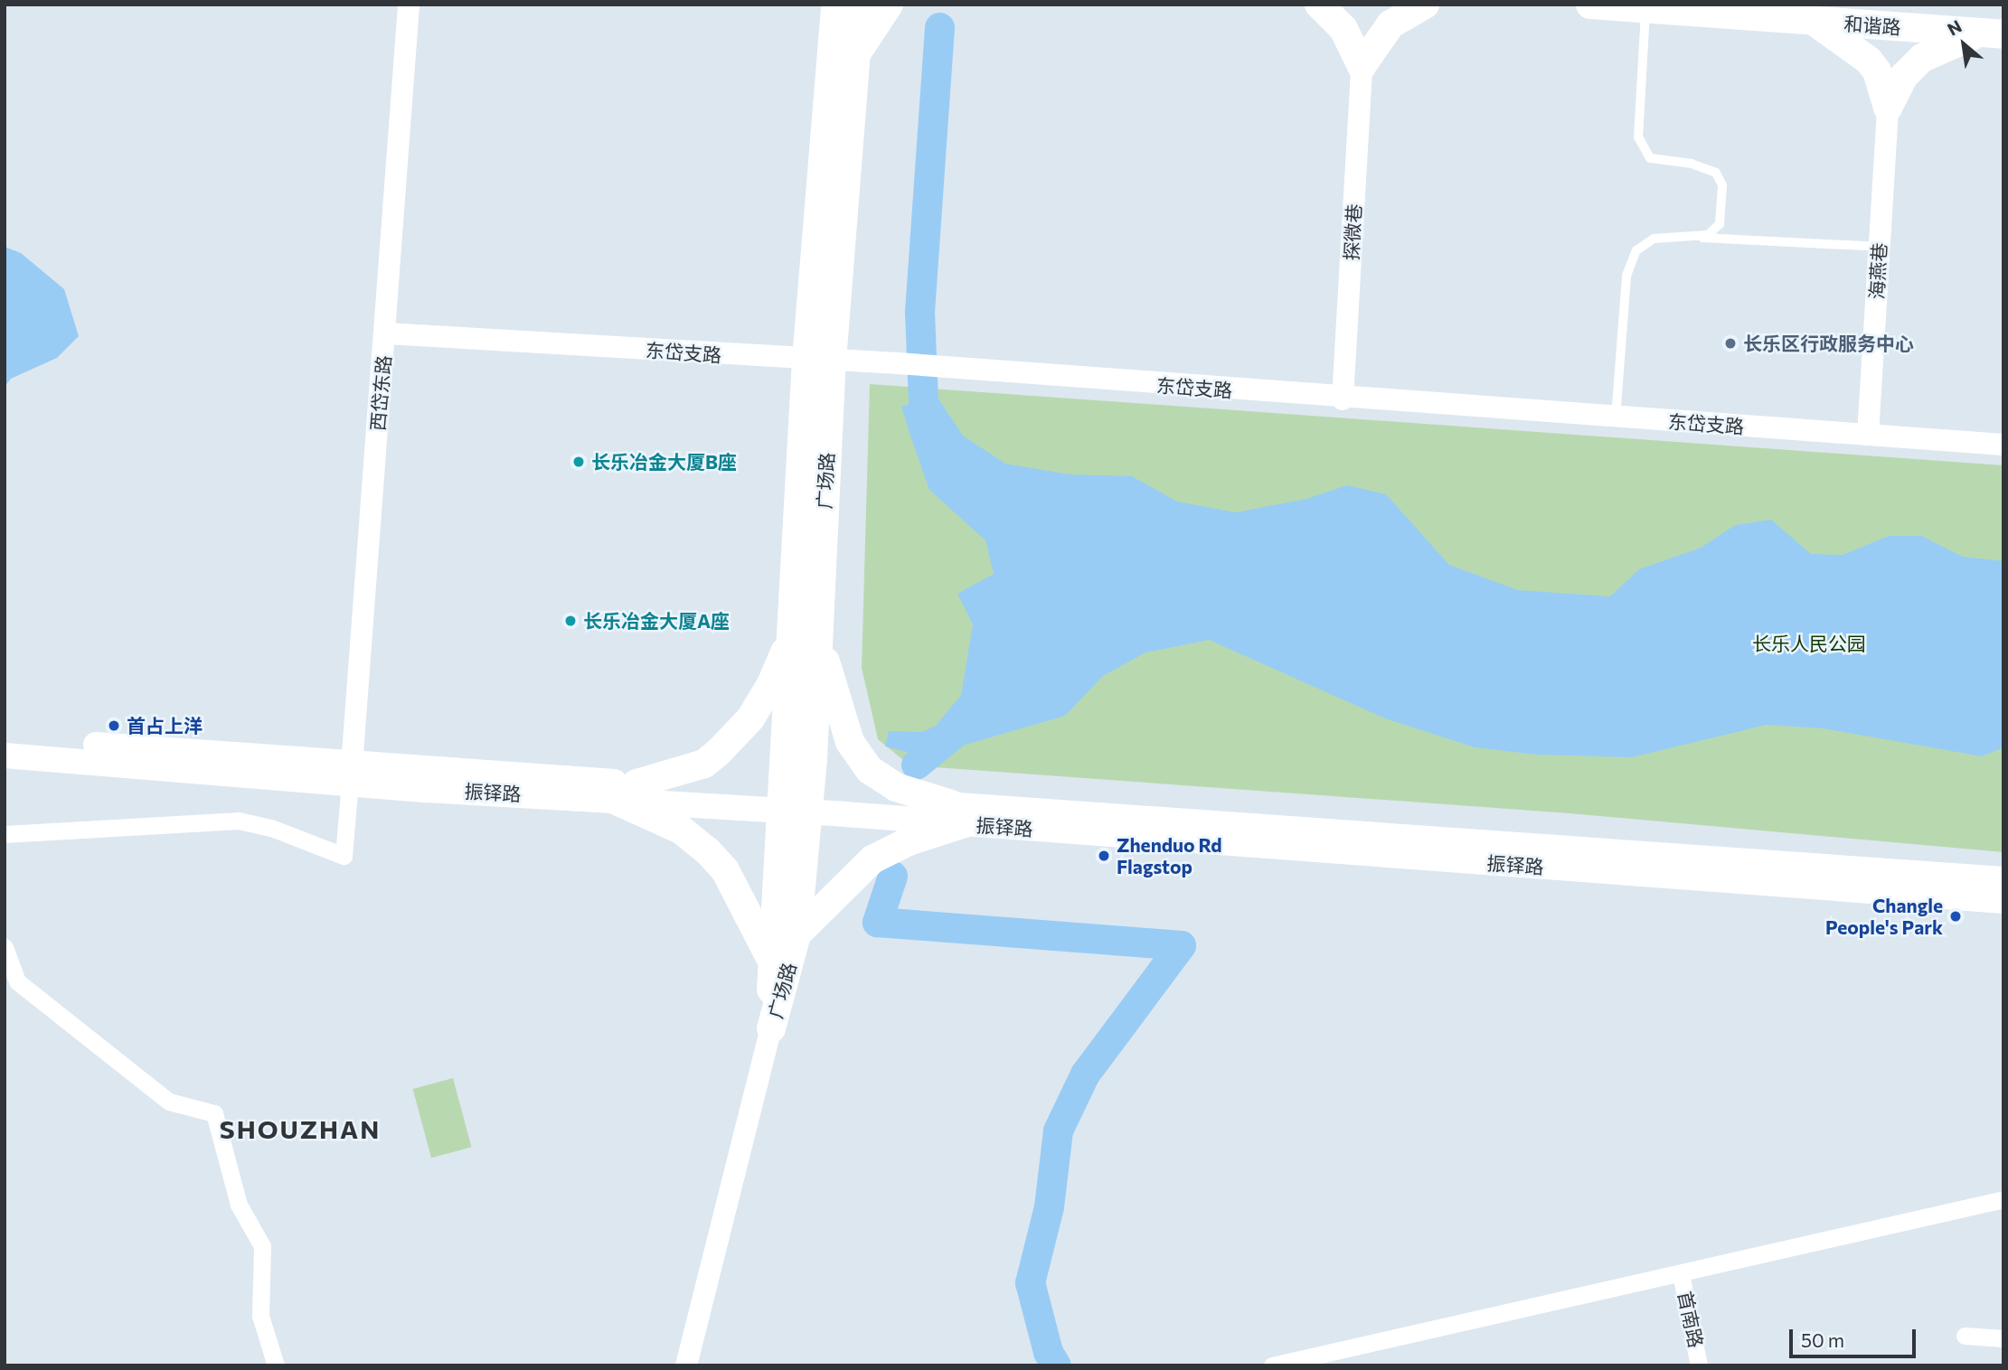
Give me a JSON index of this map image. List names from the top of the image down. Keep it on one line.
{"streets":{"main road":["和谐路","广场路","振铎路"],"street":["探微巷","海燕巷","东岱支路","西岱东路","首南路"]},"crossings":[["探微巷","东岱支路"],["海燕巷","东岱支路"],["东岱支路","西岱东路"],["东岱支路","广场路"],["西岱东路","振铎路"],["广场路","振铎路"]],"districts":["SHOUZHAN"],"parks":["长乐人民公园"],"places":["长乐区行政服务中心","长乐冶金大厦B座","长乐冶金大厦A座","首占上洋","Zhenduo Rd Flagstop","Changle People's Park"],"scale_bar":"50 m","north":"top left"}
